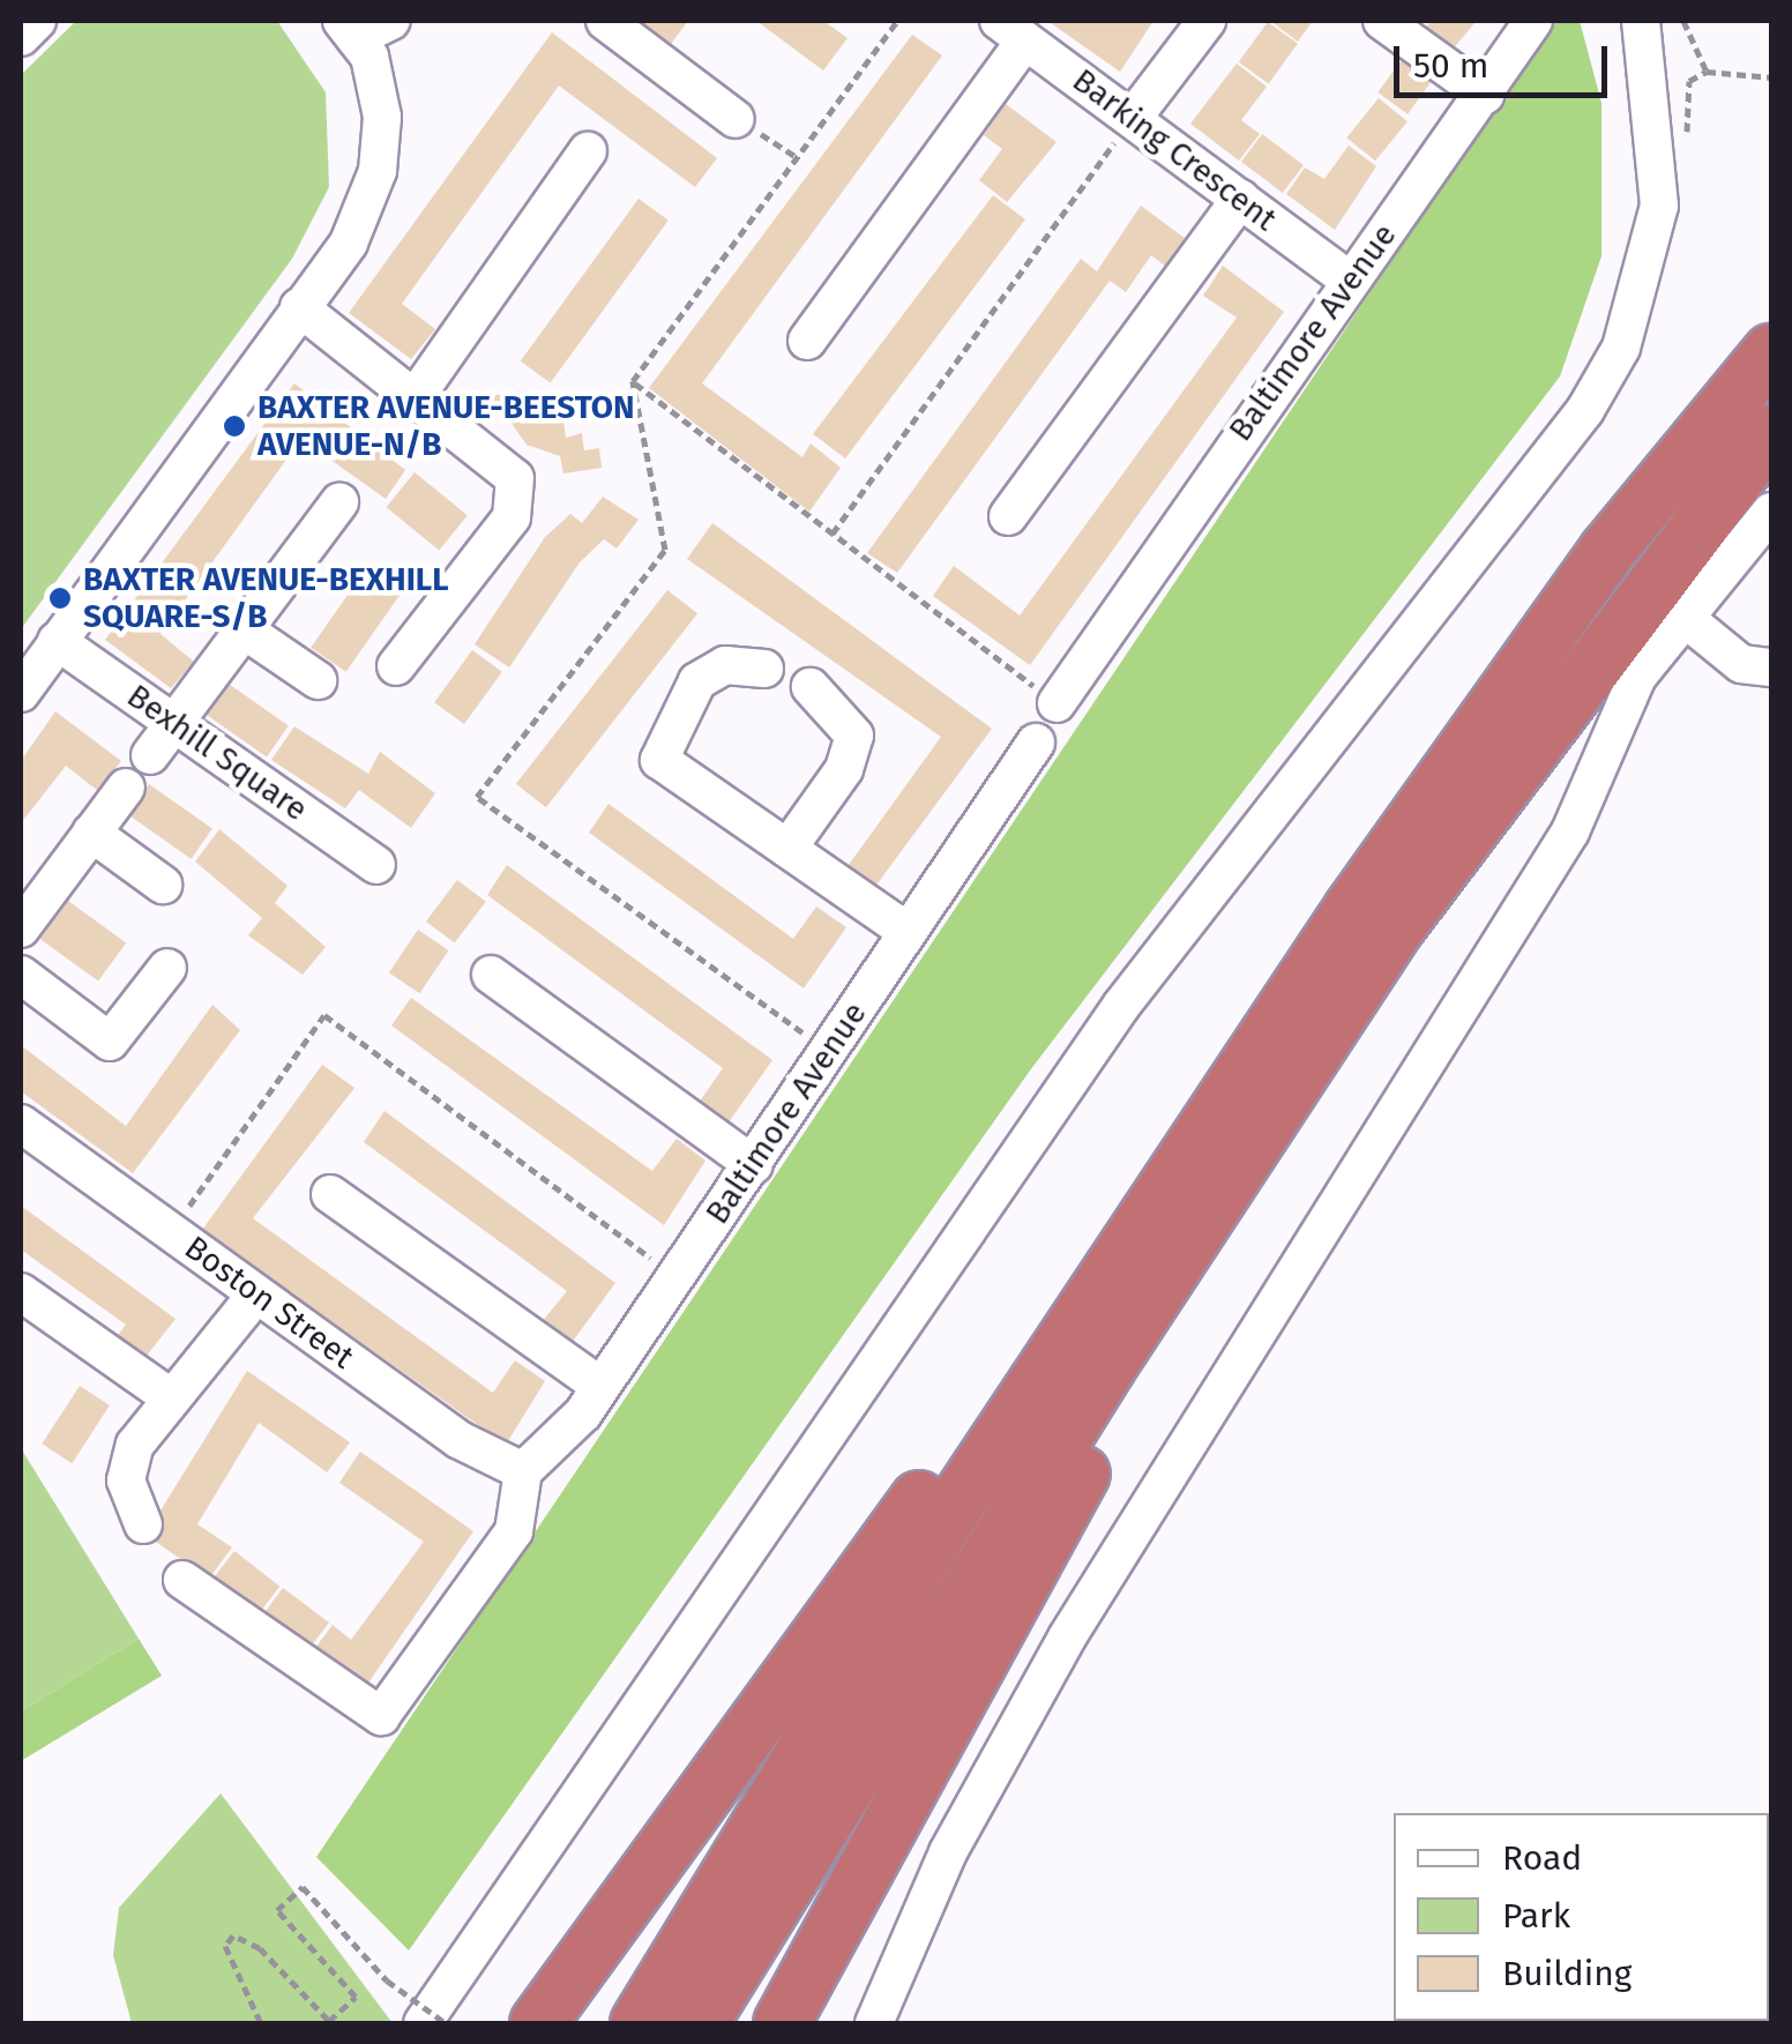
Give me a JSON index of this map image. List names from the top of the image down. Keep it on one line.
{"streets":{"street":["Barking Crescent","Baltimore Avenue","Bexhill Square","Boston Street"]},"crossings":[["Barking Crescent","Baltimore Avenue"],["Baltimore Avenue","Boston Street"]],"places":["BAXTER AVENUE-BEESTON AVENUE-N/B","BAXTER AVENUE-BEXHILL SQUARE-S/B"],"legend":["Road","Park","Building"],"scale_bar":"50 m"}
